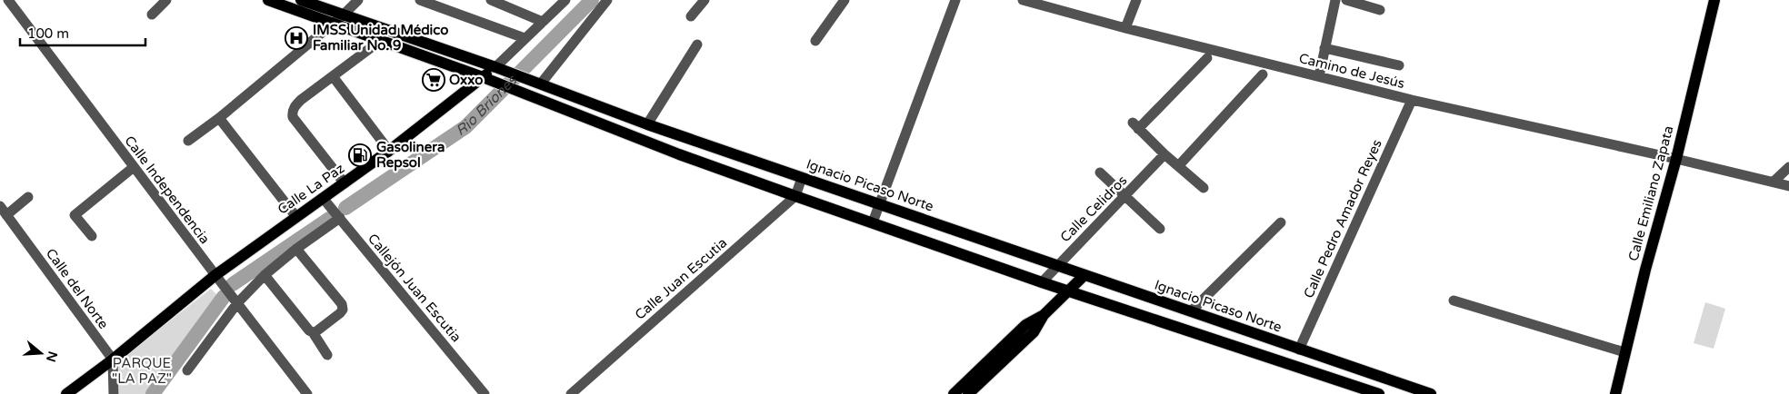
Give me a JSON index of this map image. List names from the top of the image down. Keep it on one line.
{"streets":{"main road":["Ignacio Picaso Norte","Calle La Paz","Calle Emiliano Zapata"],"street":["Camino de Jesús","Calle Independencia","Calle Celidros","Calle Pedro Amador Reyes","Calle Juan Escutia","Callejón Juan Escutia","Calle del Norte"]},"crossings":[["Camino de Jesús","Calle Emiliano Zapata"],["Camino de Jesús","Calle Pedro Amador Reyes"],["Ignacio Picaso Norte","Calle La Paz"],["Ignacio Picaso Norte","Calle Celidros"],["Ignacio Picaso Norte","Calle Pedro Amador Reyes"],["Ignacio Picaso Norte","Calle Juan Escutia"],["Calle La Paz","Calle Independencia"],["Calle La Paz","Callejón Juan Escutia"],["Calle La Paz","Calle del Norte"]],"water":["Rio Briones"],"parks":["PARQUE \"LA PAZ\""],"places":{"hospital":["IMSS Unidad Médico Familiar No. 9"],"supermarket":["Oxxo"],"fuel station":["Gasolinera Repsol"]},"scale_bar":"100 m","north":"right"}
